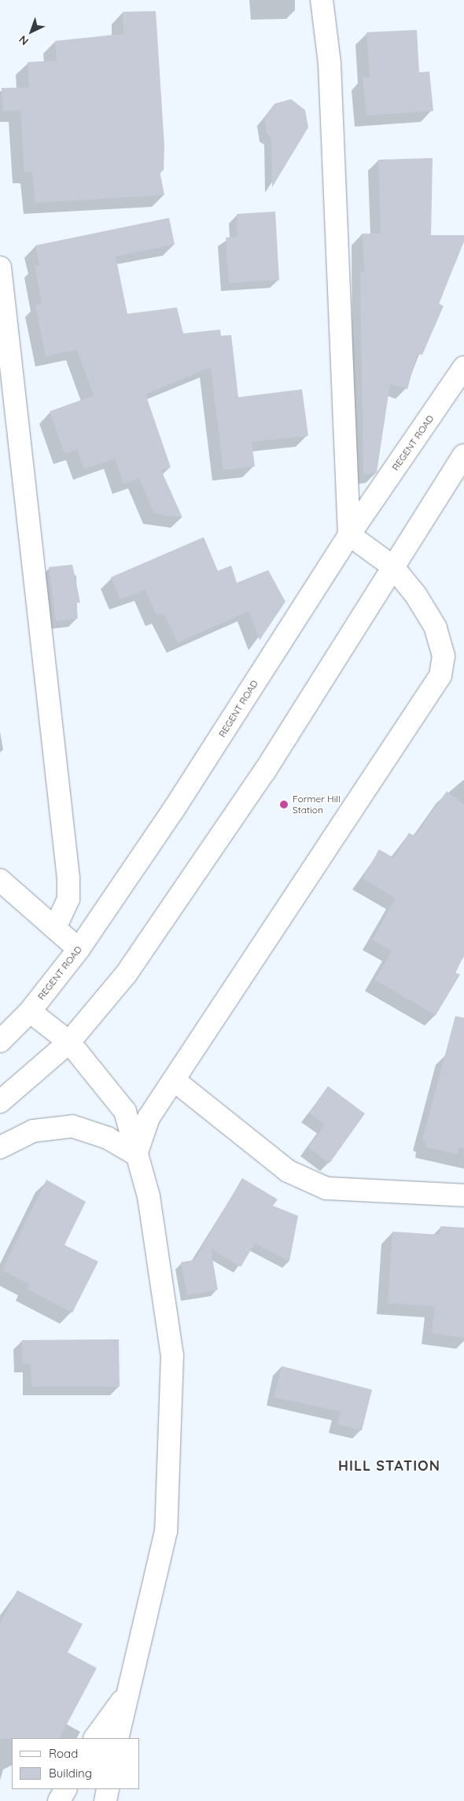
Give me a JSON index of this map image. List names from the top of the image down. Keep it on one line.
{"streets":{"street":["REGENT ROAD"]},"districts":["HILL STATION"],"places":["Former Hill Station"],"legend":["Road","Building"],"north":"bottom left"}
